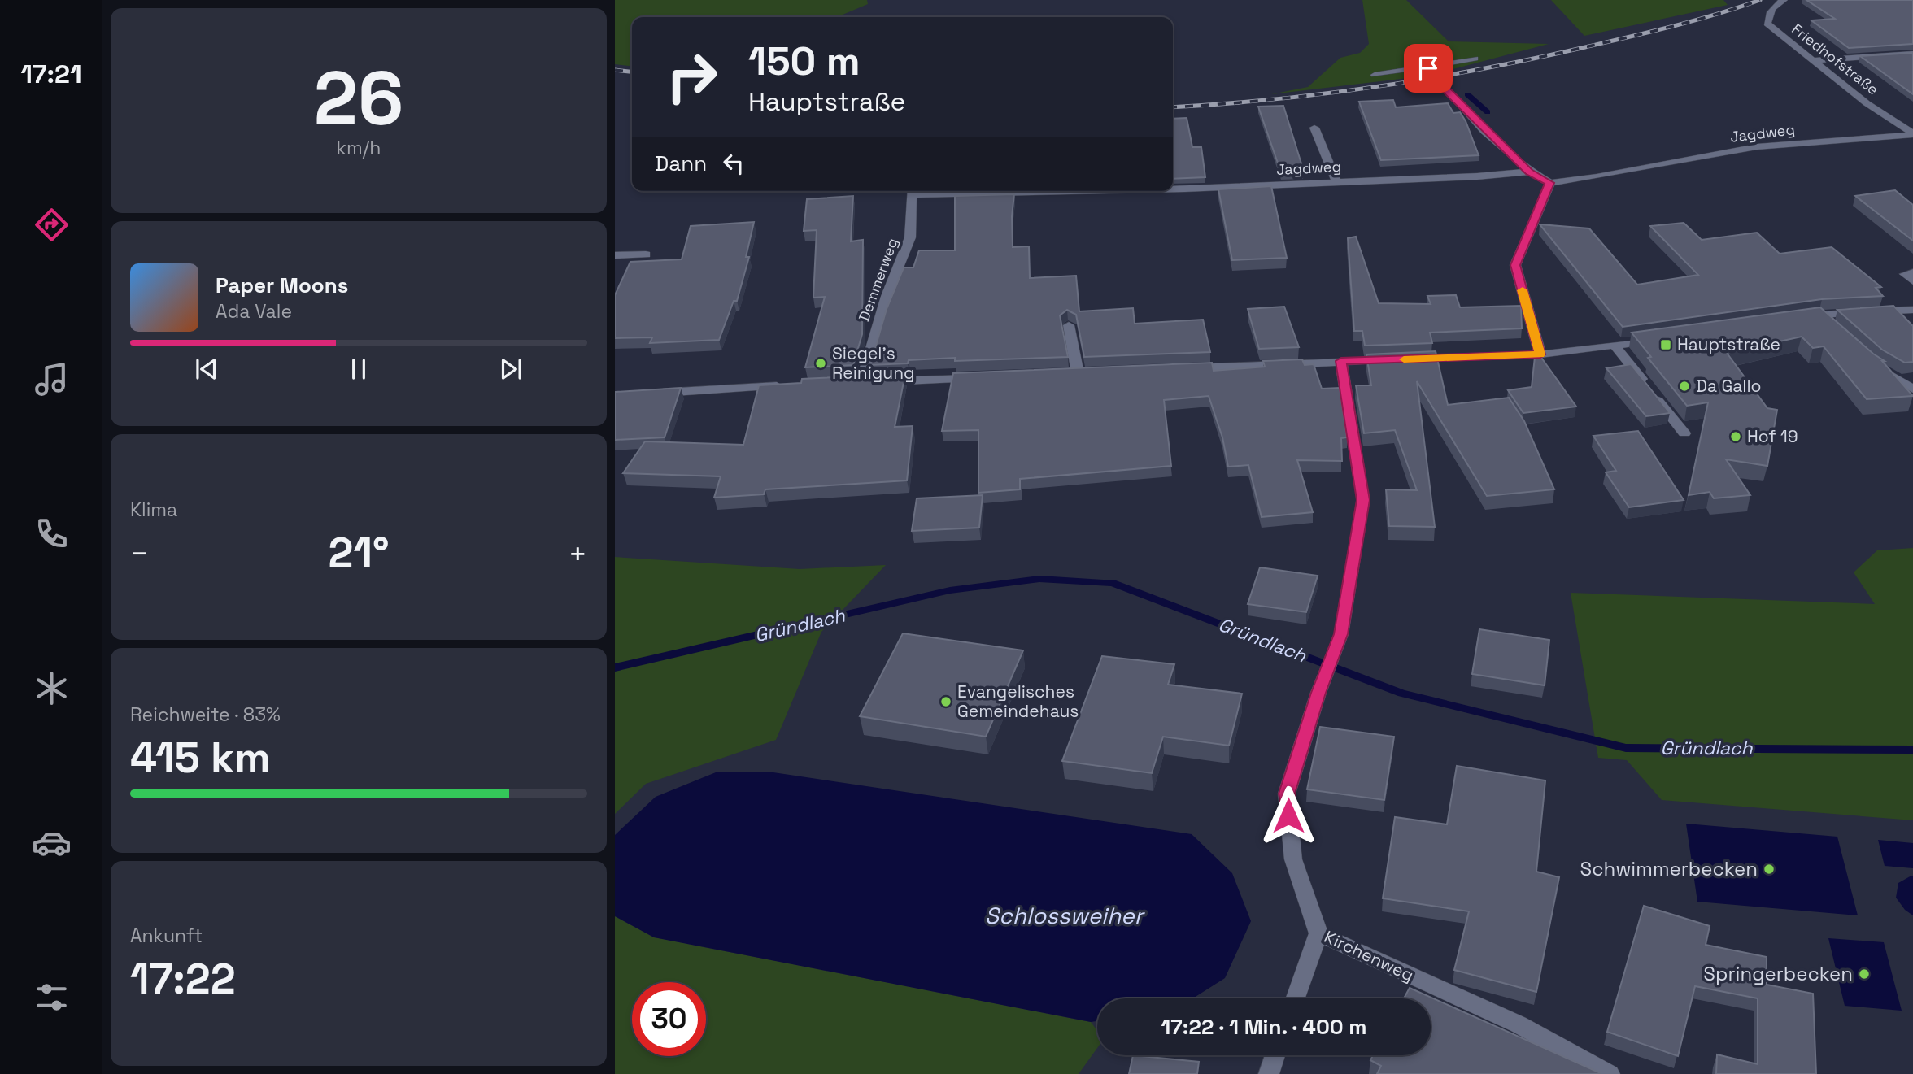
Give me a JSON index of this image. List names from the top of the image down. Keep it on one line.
{"streets":{"street":["Friedhofstraße","Jagdweg","Demmerweg","Kirchenweg"]},"crossings":[["Friedhofstraße","Jagdweg"]],"water":["Gründlach","Schlossweiher"],"places":{"transit":["Hauptstraße"],"other":["Siegel's Reinigung","Da Gallo","Hof 19","Evangelisches Gemeindehaus","Schwimmerbecken","Springerbecken"]},"page":{"tabs":"17:21","tile":[["26","km/h"],"Klima",["Reichweite · 83%","415 km"],["Ankunft","17:22"]],"turn":["150 m","Hauptstraße"],"then":"Dann","song":["Paper Moons","Ada Vale"],"heat":["−","21°","+"],"limit":"30","trip":"17:22 · 1 Min. · 400 m"}}
